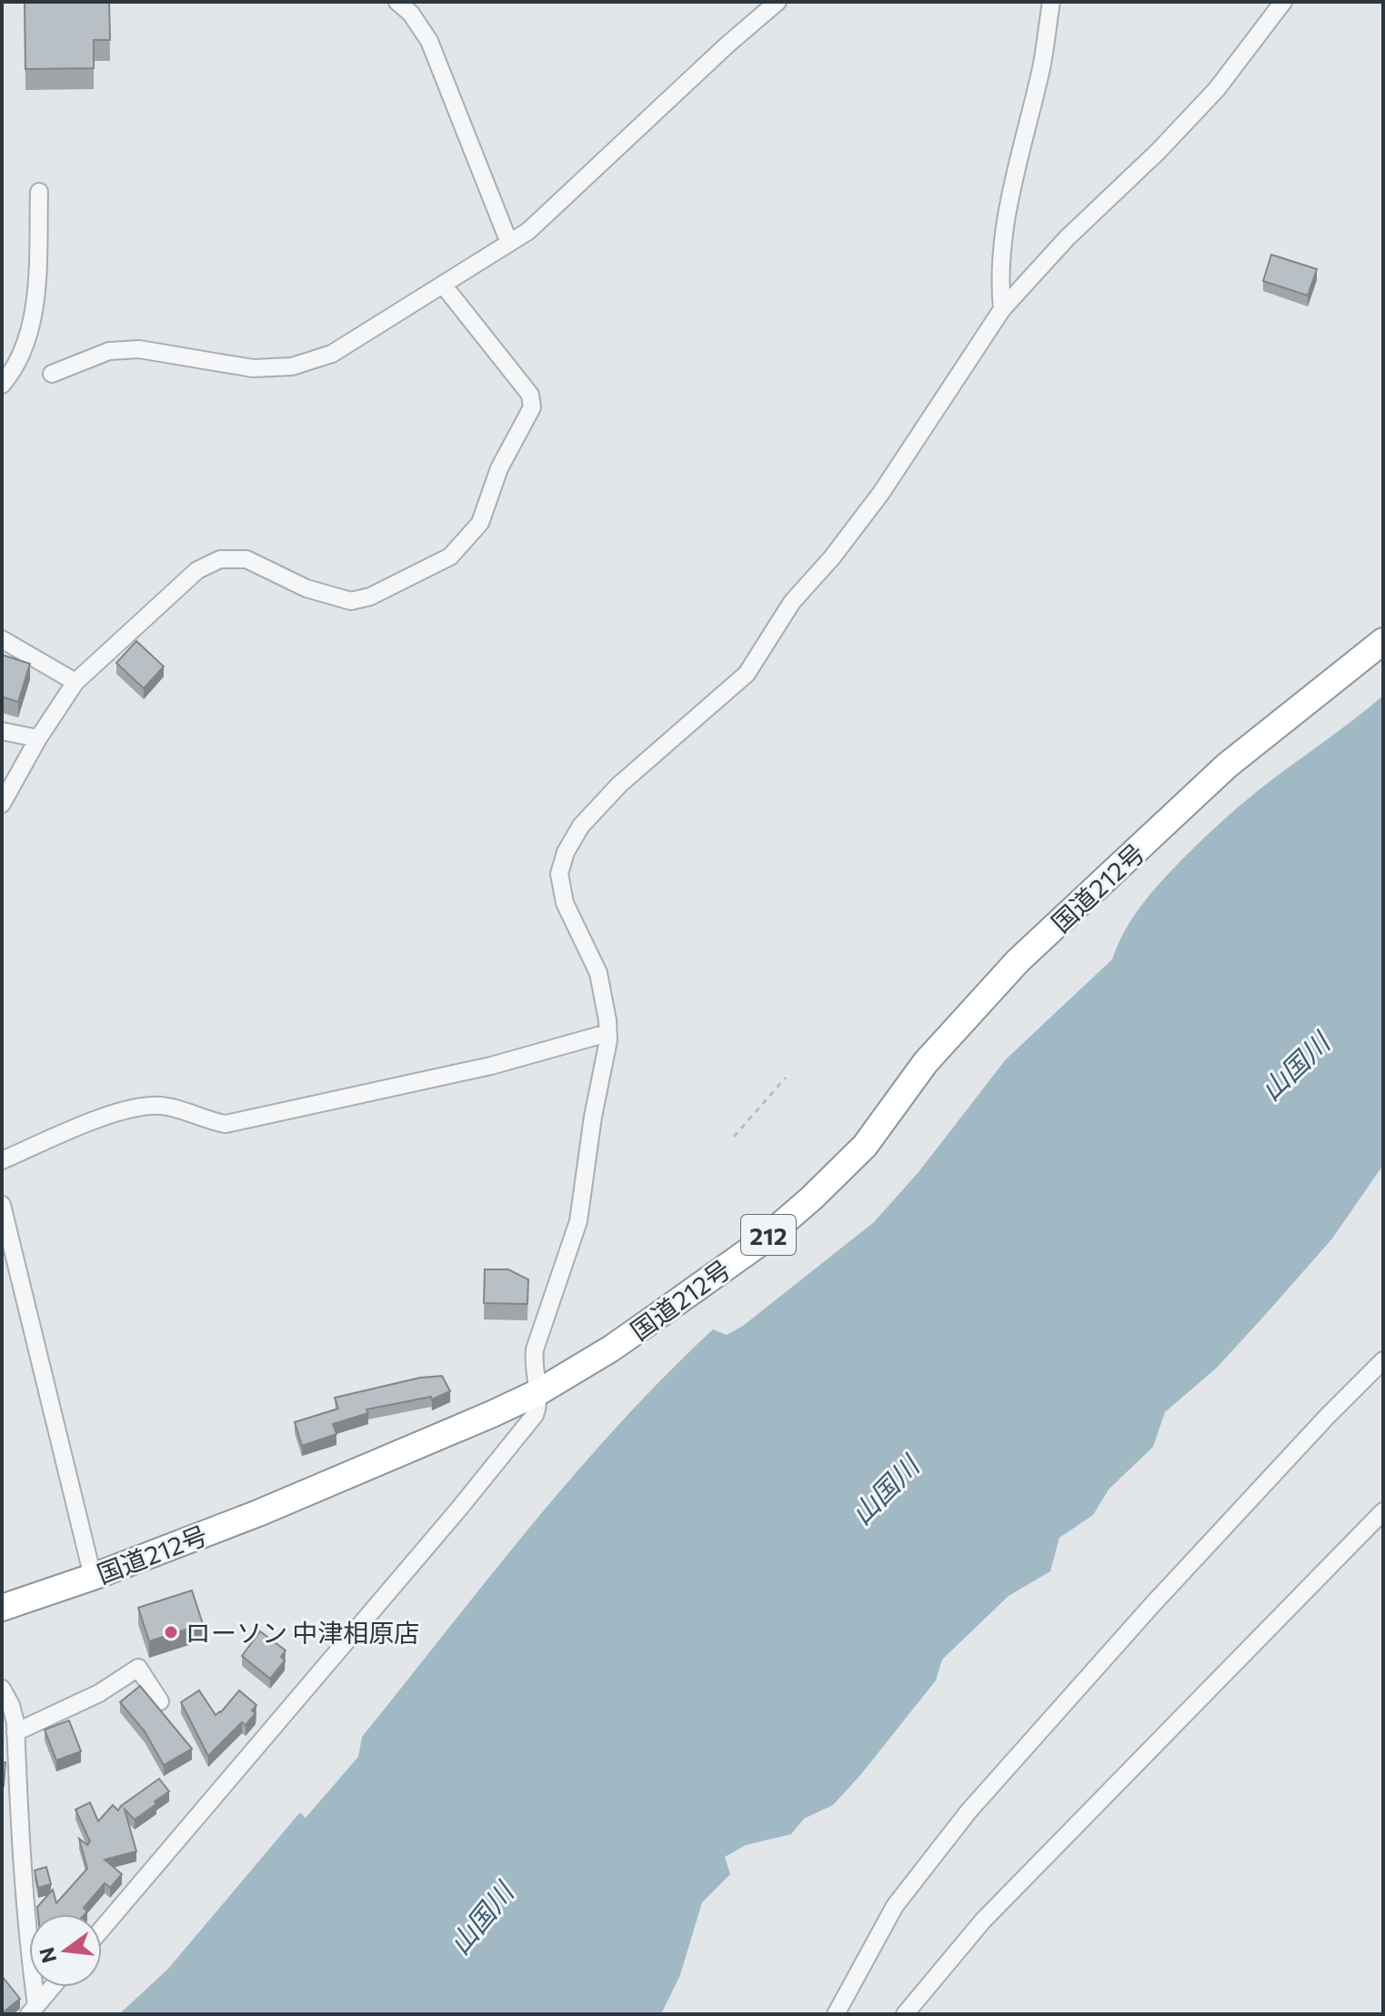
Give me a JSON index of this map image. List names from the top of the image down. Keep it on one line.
{"streets":{"highway":["国道212号","212"]},"water":["山国川"],"places":["ローソン 中津相原店"],"north":"left"}
